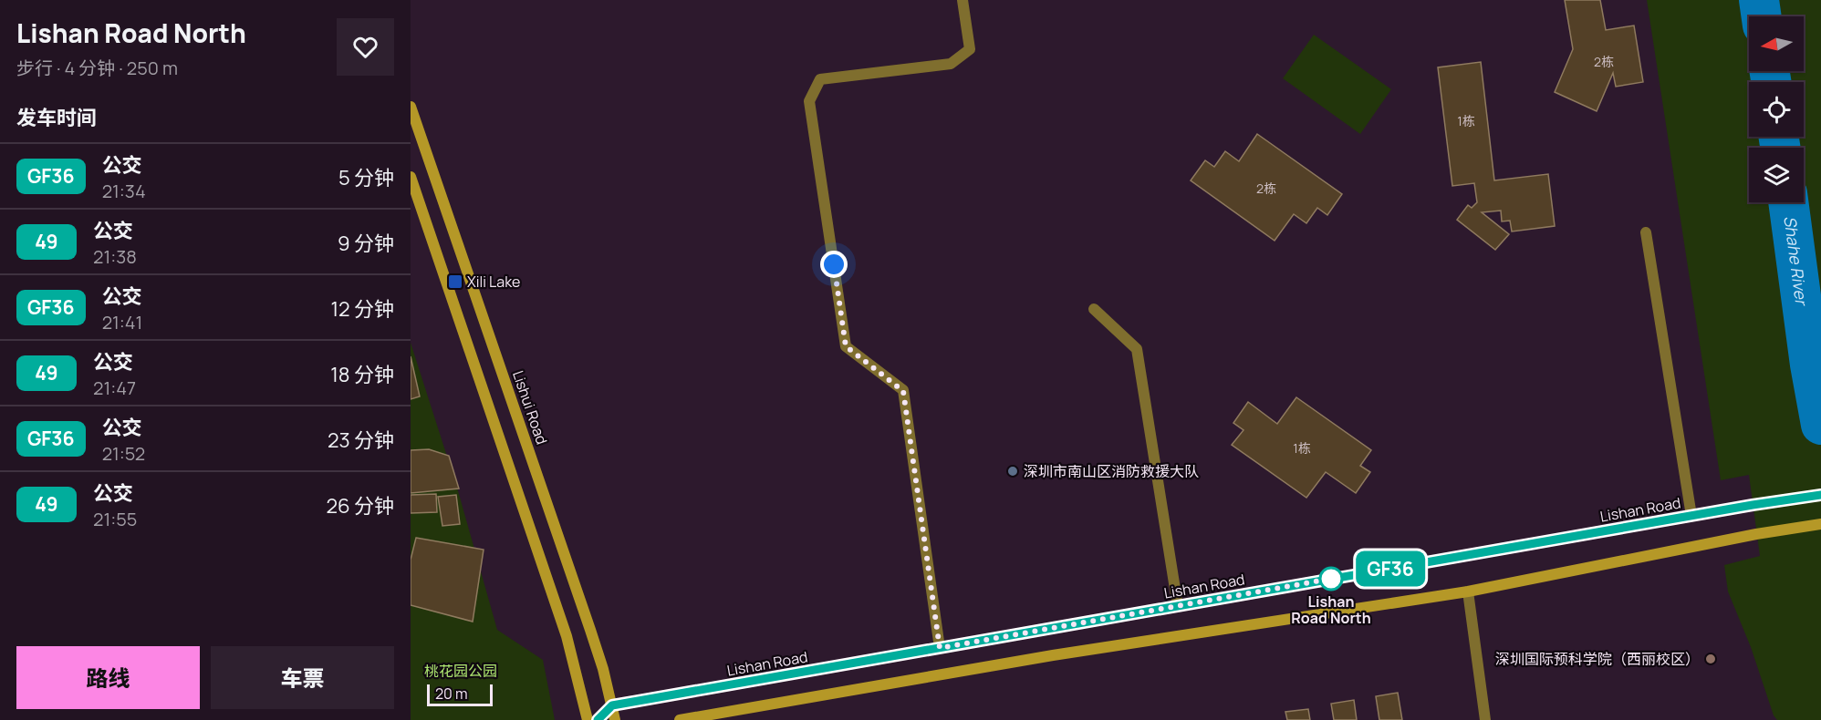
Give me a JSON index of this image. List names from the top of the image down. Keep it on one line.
{"streets":{"street":["Lishui Road","Lishan Road"]},"crossings":[["Lishui Road","Lishan Road"]],"water":["Shahe River"],"parks":["桃花园公园"],"places":{"transit":["Xili Lake"],"other":["深圳市南山区消防救援大队","Lishan Road North","深圳国际预科学院（西丽校区）"]},"lines":["bus line GF36"],"house_numbers":["2栋","1栋","2栋","1栋"],"scale_bar":"20 m","north":"left","page":{"heading":[["Lishan Road North","步行 · 4 分钟 · 250 m"],"发车时间"],"on_map":"GF36","list":[{"mark":"GF36","name":"公交","note":"21:34","value":"5 分钟"},{"mark":"49","name":"公交","note":"21:38","value":"9 分钟"},{"mark":"GF36","name":"公交","note":"21:41","value":"12 分钟"},{"mark":"49","name":"公交","note":"21:47","value":"18 分钟"},{"mark":"GF36","name":"公交","note":"21:52","value":"23 分钟"},{"mark":"49","name":"公交","note":"21:55","value":"26 分钟"}],"buttons":["路线","车票"],"scale":"20 m"}}
